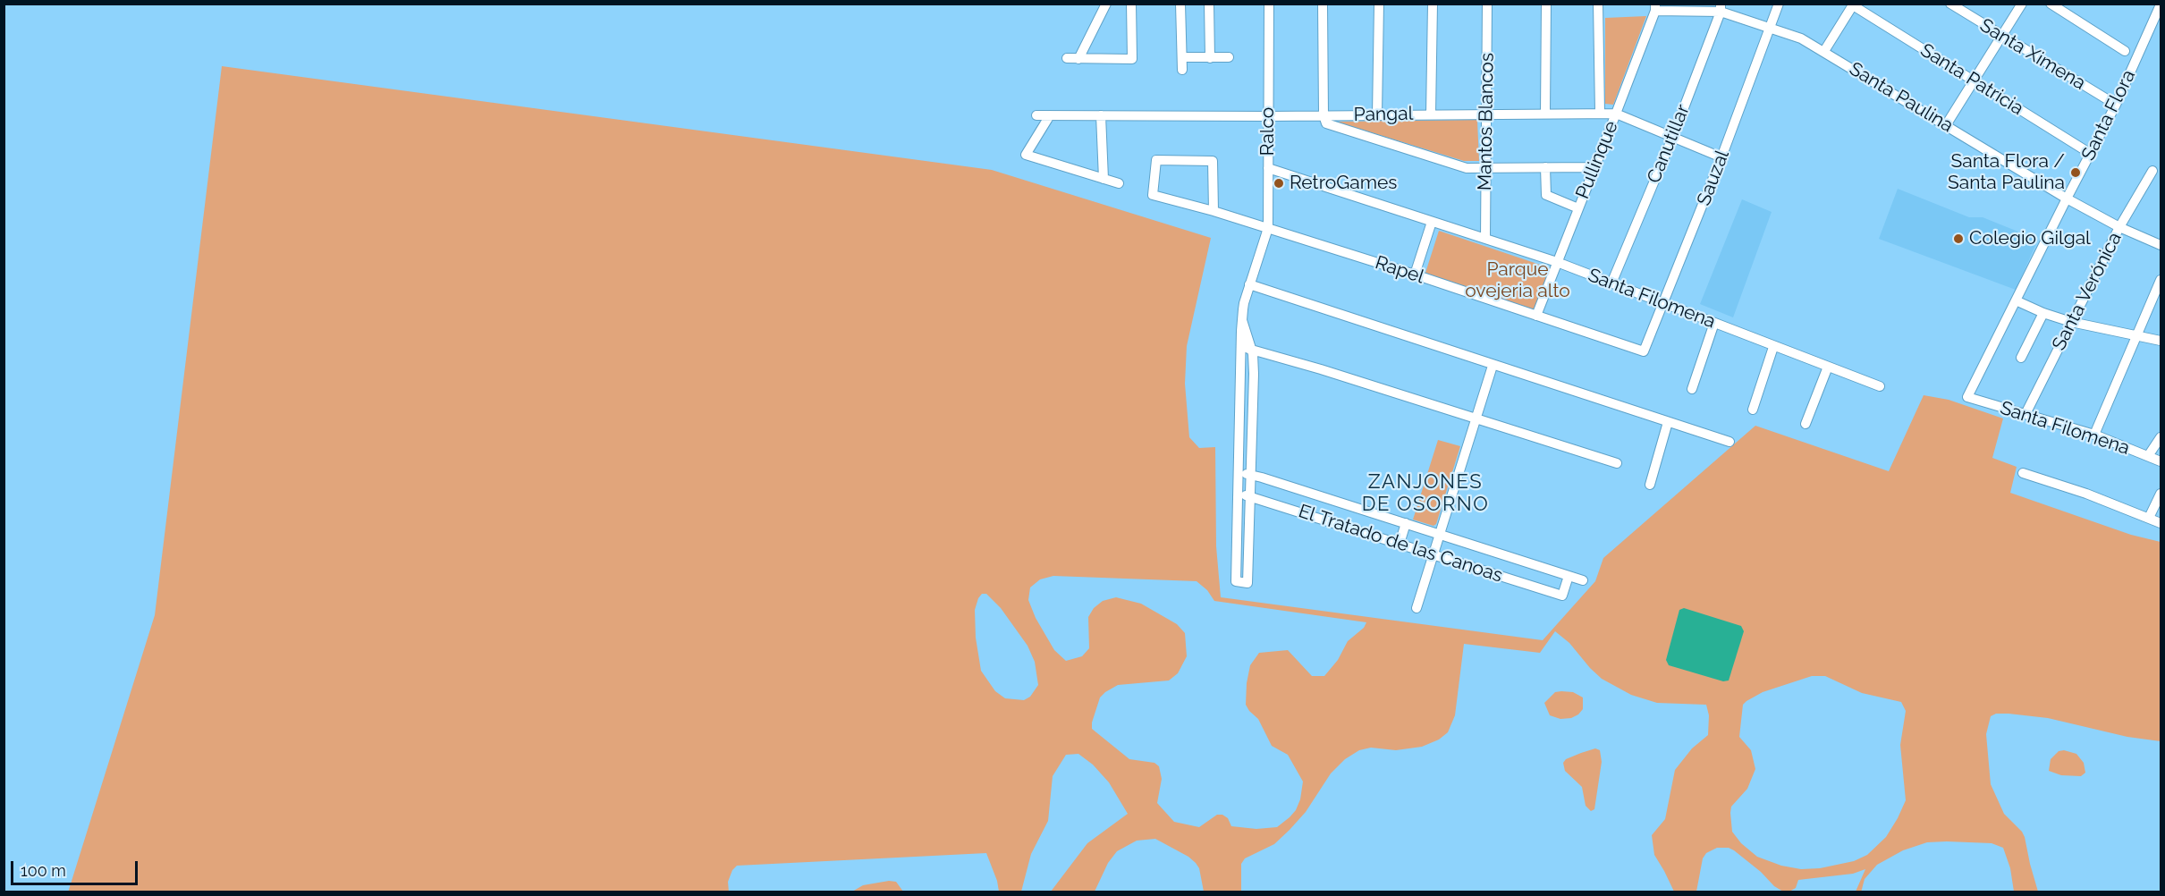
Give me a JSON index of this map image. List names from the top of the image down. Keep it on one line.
{"streets":{"street":["Santa Ximena","Santa Patricia","Santa Paulina","Pangal","Santa Flora","Mantos Blancos","Ralco","Canutillar","Pullinque","Sauzal","Rapel","Santa Verónica","Santa Filomena","El Tratado de las Canoas"]},"crossings":[["Santa Ximena","Santa Flora"],["Santa Patricia","Santa Flora"],["Santa Paulina","Santa Flora"],["Santa Paulina","Canutillar"],["Santa Paulina","Pullinque"],["Santa Paulina","Sauzal"],["Santa Paulina","Santa Verónica"],["Pangal","Mantos Blancos"],["Pangal","Ralco"],["Pangal","Canutillar"],["Pangal","Pullinque"],["Pangal","Sauzal"],["Santa Flora","Santa Filomena"],["Mantos Blancos","Santa Filomena"],["Ralco","Rapel"],["Ralco","Santa Filomena"],["Ralco","El Tratado de las Canoas"],["Canutillar","Santa Filomena"],["Pullinque","Rapel"],["Pullinque","Santa Filomena"],["Sauzal","Rapel"],["Sauzal","Santa Filomena"],["Santa Verónica","Santa Filomena"]],"districts":["ZANJONES DE OSORNO"],"parks":["Parque ovejeria alto"],"places":["Santa Flora / Santa Paulina","RetroGames","Colegio Gilgal"],"scale_bar":"100 m"}
